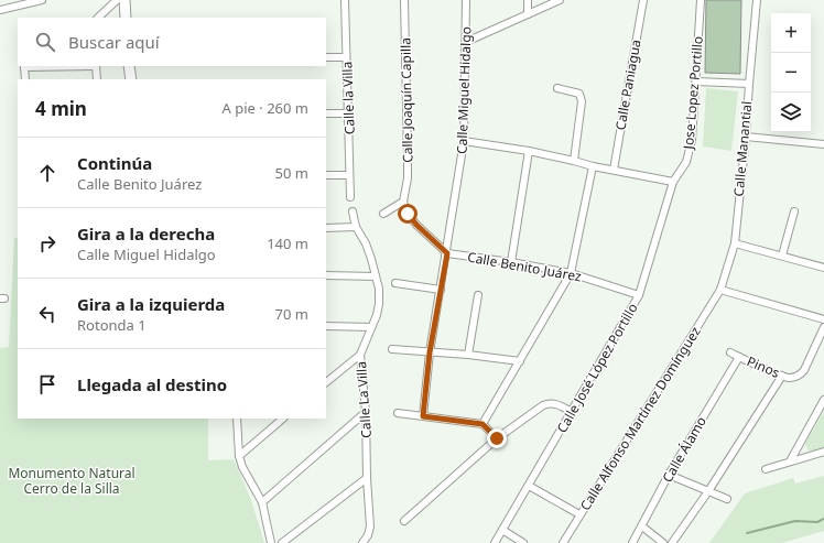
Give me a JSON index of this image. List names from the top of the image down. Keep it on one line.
{"streets":{"street":["Calle Paniagua","Calle Miguel Hidalgo","Jose Lopez Portillo","Calle la Villa","Calle Joaquín Capilla","Calle Manantial","Calle Benito Juárez","Pinos","Calle José López Portillo","Calle La Villa","Calle Alfonso Martínez Domínguez","Calle Álamo"]},"crossings":[["Calle Miguel Hidalgo","Calle Benito Juárez"],["Jose Lopez Portillo","Calle José López Portillo"],["Calle Manantial","Calle Alfonso Martínez Domínguez"],["Calle Benito Juárez","Calle José López Portillo"],["Pinos","Calle Álamo"]],"parks":["Monumento Natural Cerro de la Silla"],"page":{"map_buttons":["+","−"],"search":"Buscar aquí","heading":["4 min","A pie · 260 m"],"list":[["Continúa","Calle Benito Juárez","50 m"],["Gira a la derecha","Calle Miguel Hidalgo","140 m"],["Gira a la izquierda","Rotonda 1","70 m"],"Llegada al destino"]}}
